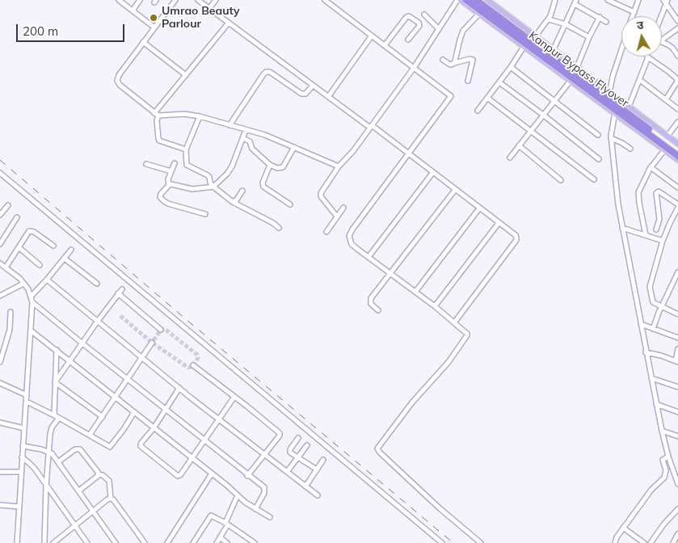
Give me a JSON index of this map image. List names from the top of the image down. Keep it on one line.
{"streets":{"highway":["Kanpur Bypass Flyover"]},"places":["Umrao Beauty Parlour"],"scale_bar":"200 m","north":"top"}
